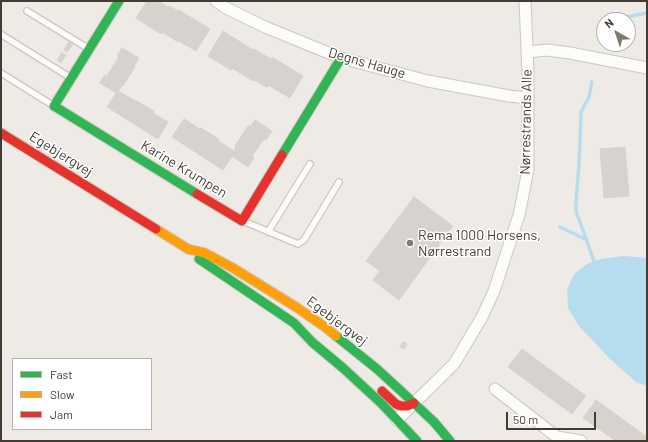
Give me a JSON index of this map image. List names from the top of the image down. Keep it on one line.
{"streets":{"street":["Degns Hauge","Nørrestrands Alle","Egebjergvej","Karine Krumpen"]},"crossings":[["Degns Hauge","Nørrestrands Alle"],["Nørrestrands Alle","Egebjergvej"]],"places":["Rema 1000 Horsens, Nørrestrand"],"legend":["Fast","Slow","Jam"],"scale_bar":"50 m","north":"top left"}
